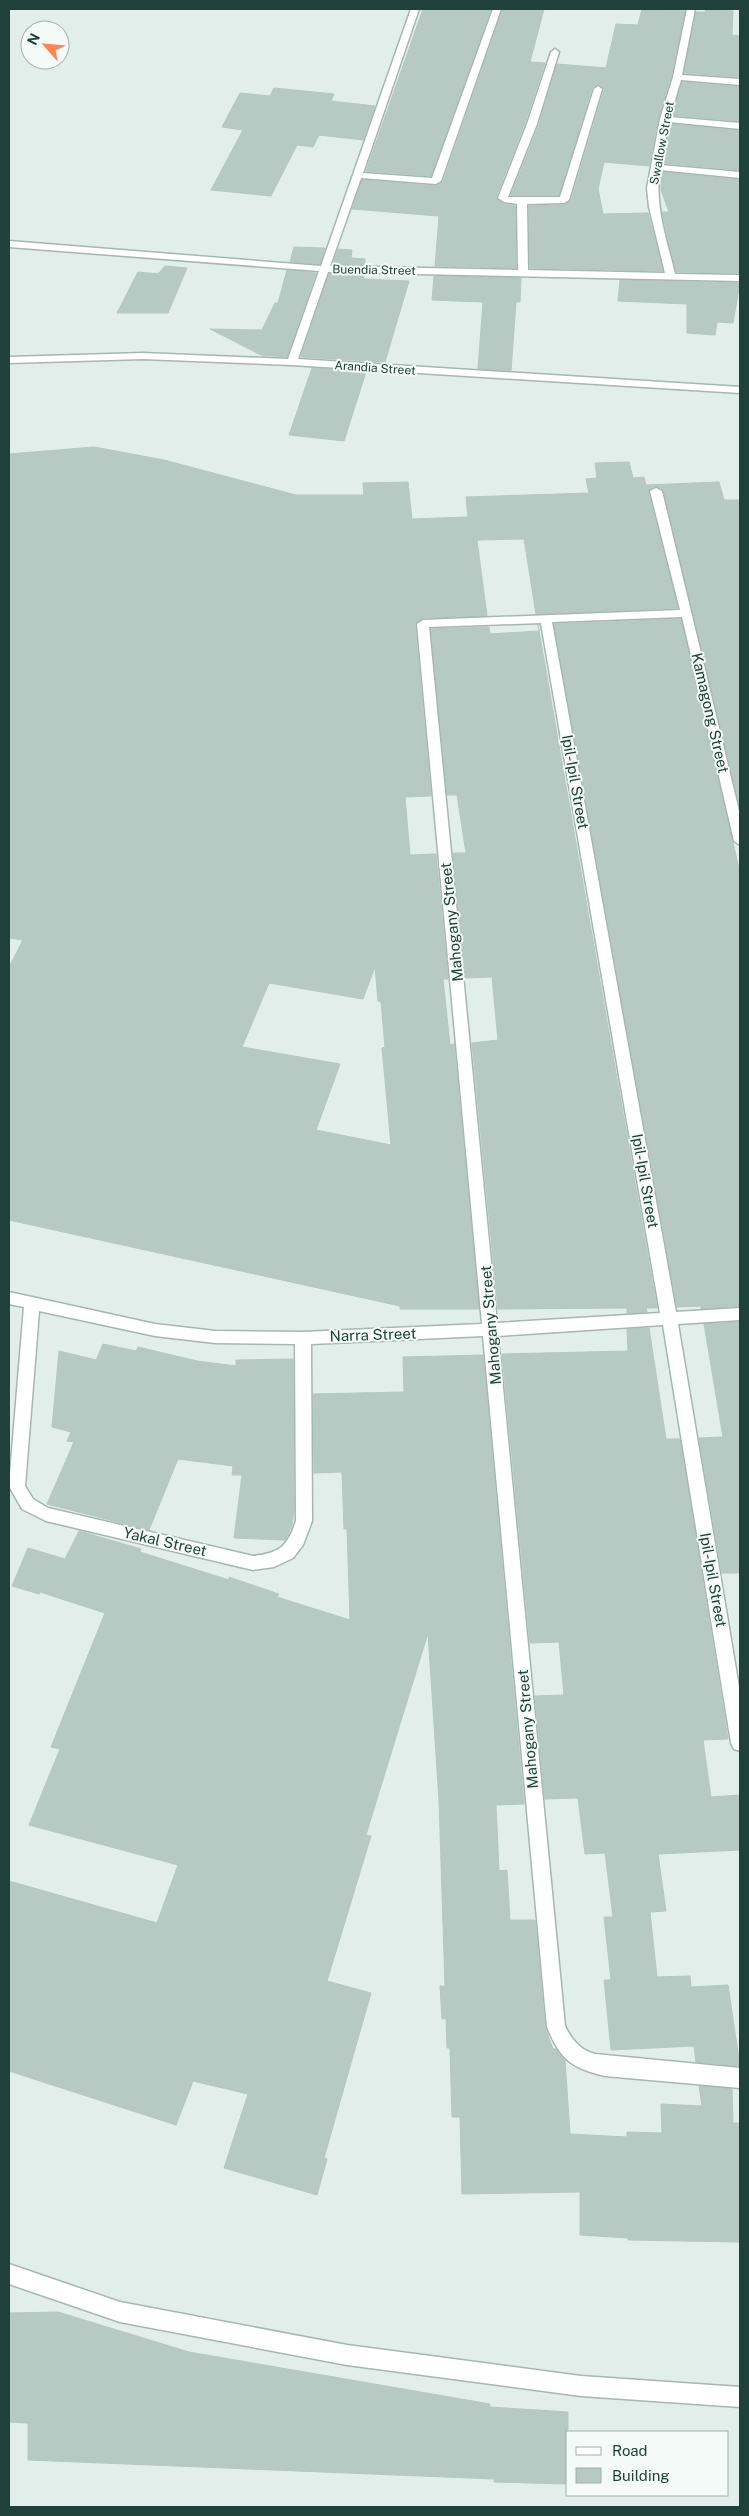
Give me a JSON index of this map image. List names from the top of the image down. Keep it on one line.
{"streets":{"street":["Swallow Street","Buendia Street","Arandia Street","Kamagong Street","Ipil-Ipil Street","Mahogany Street","Narra Street","Yakal Street"]},"crossings":[["Swallow Street","Buendia Street"],["Ipil-Ipil Street","Mahogany Street"],["Ipil-Ipil Street","Narra Street"],["Mahogany Street","Narra Street"],["Narra Street","Yakal Street"]],"legend":["Road","Building"],"north":"top left"}
